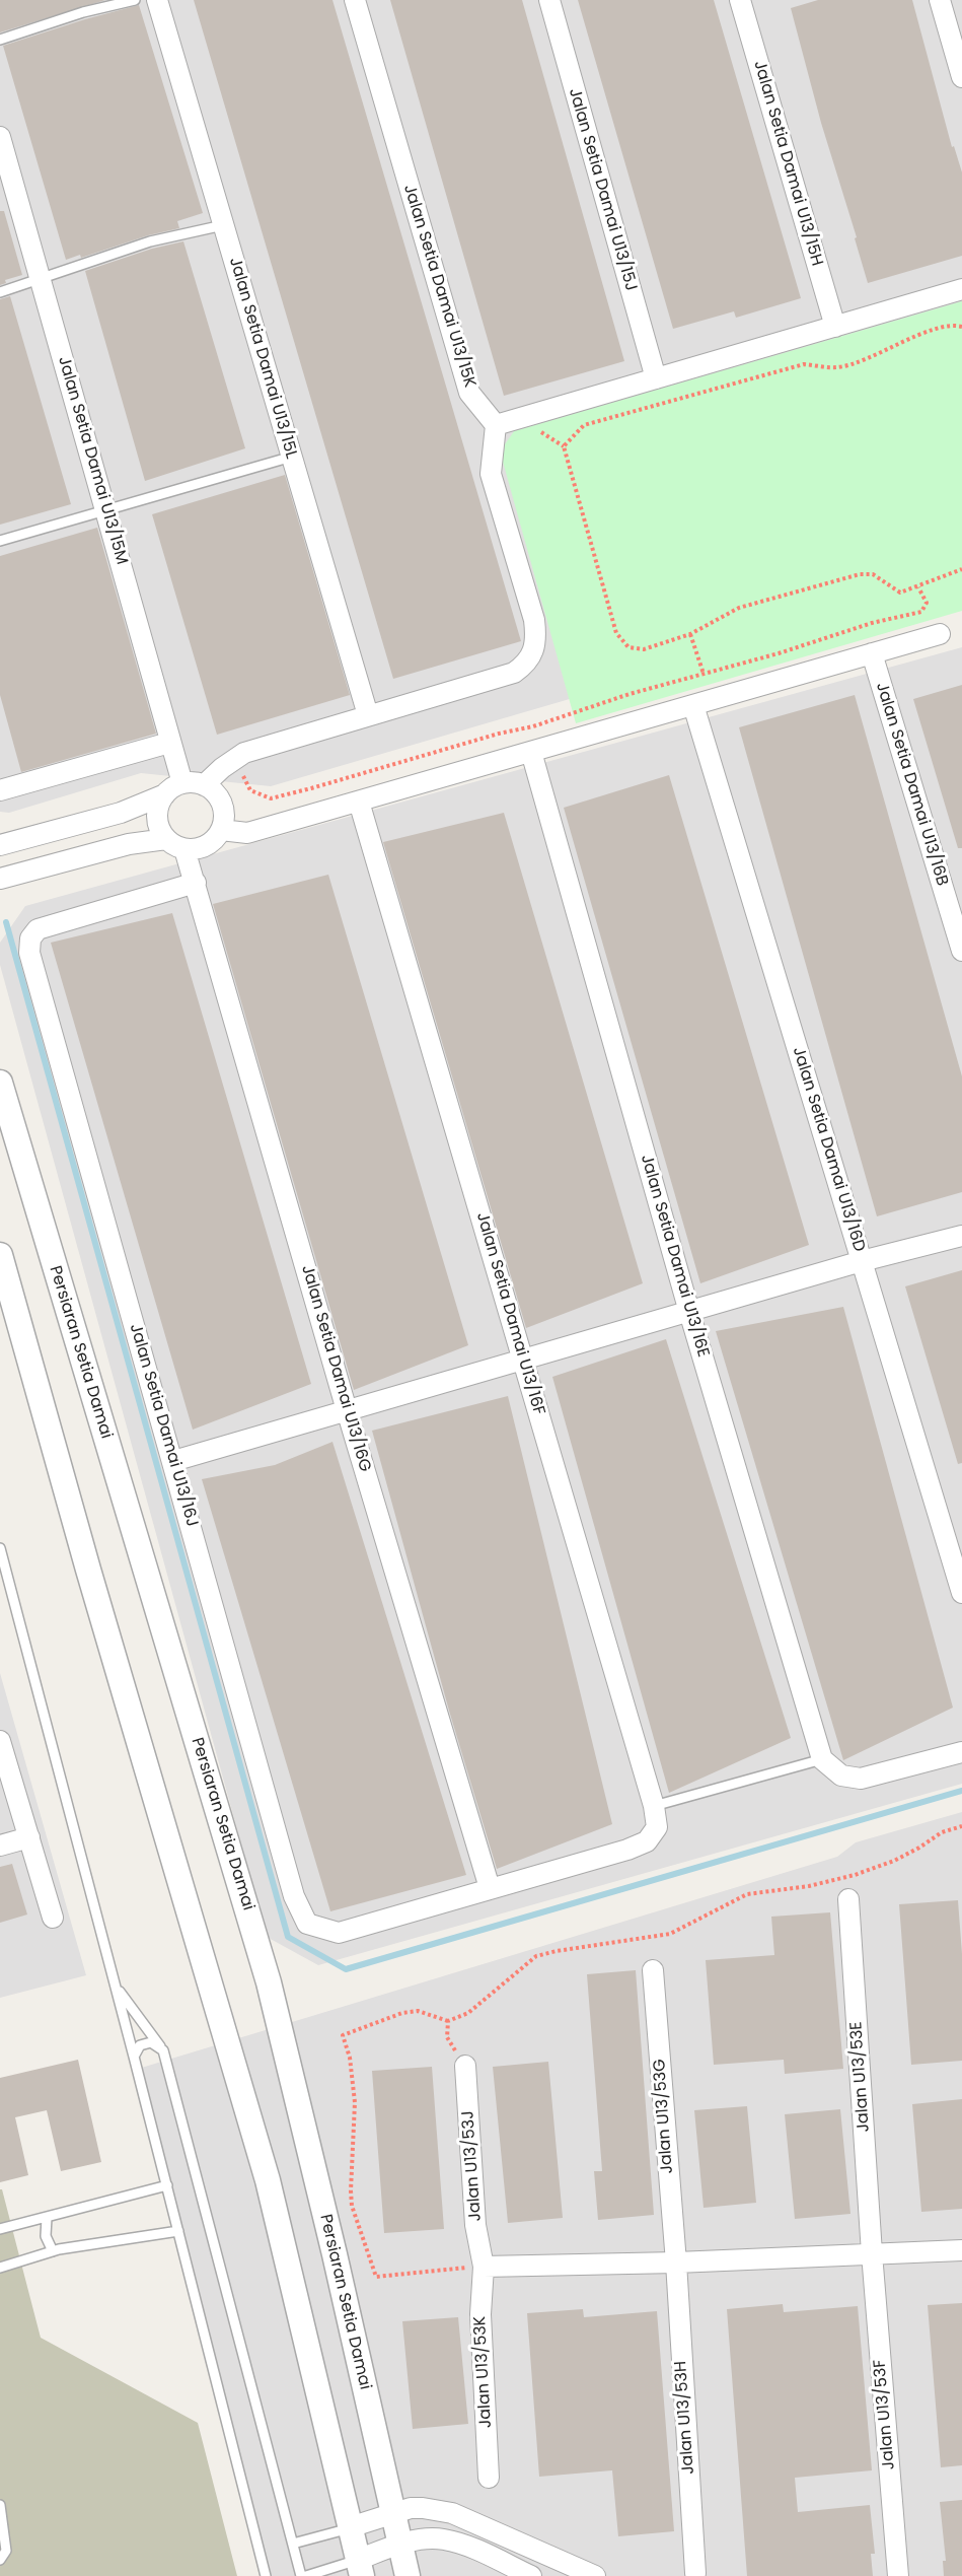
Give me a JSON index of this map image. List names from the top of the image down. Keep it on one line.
{"streets":{"street":["Jalan Setia Damai U13/15H","Jalan Setia Damai U13/15J","Jalan Setia Damai U13/15K","Jalan Setia Damai U13/15L","Jalan Setia Damai U13/15M","Jalan Setia Damai U13/16B","Jalan Setia Damai U13/16D","Jalan Setia Damai U13/16E","Jalan Setia Damai U13/16F","Persiaran Setia Damai","Jalan Setia Damai U13/16G","Jalan Setia Damai U13/16J","Jalan U13/53E","Jalan U13/53G","Jalan U13/53J","Jalan U13/53K","Jalan U13/53F","Jalan U13/53H"]},"crossings":[["Jalan Setia Damai U13/15M","Jalan Setia Damai U13/16G"],["Jalan Setia Damai U13/16F","Jalan Setia Damai U13/16G"],["Jalan Setia Damai U13/16F","Jalan Setia Damai U13/16J"],["Jalan Setia Damai U13/16G","Jalan Setia Damai U13/16J"],["Jalan U13/53E","Jalan U13/53F"],["Jalan U13/53G","Jalan U13/53H"],["Jalan U13/53J","Jalan U13/53K"]]}
